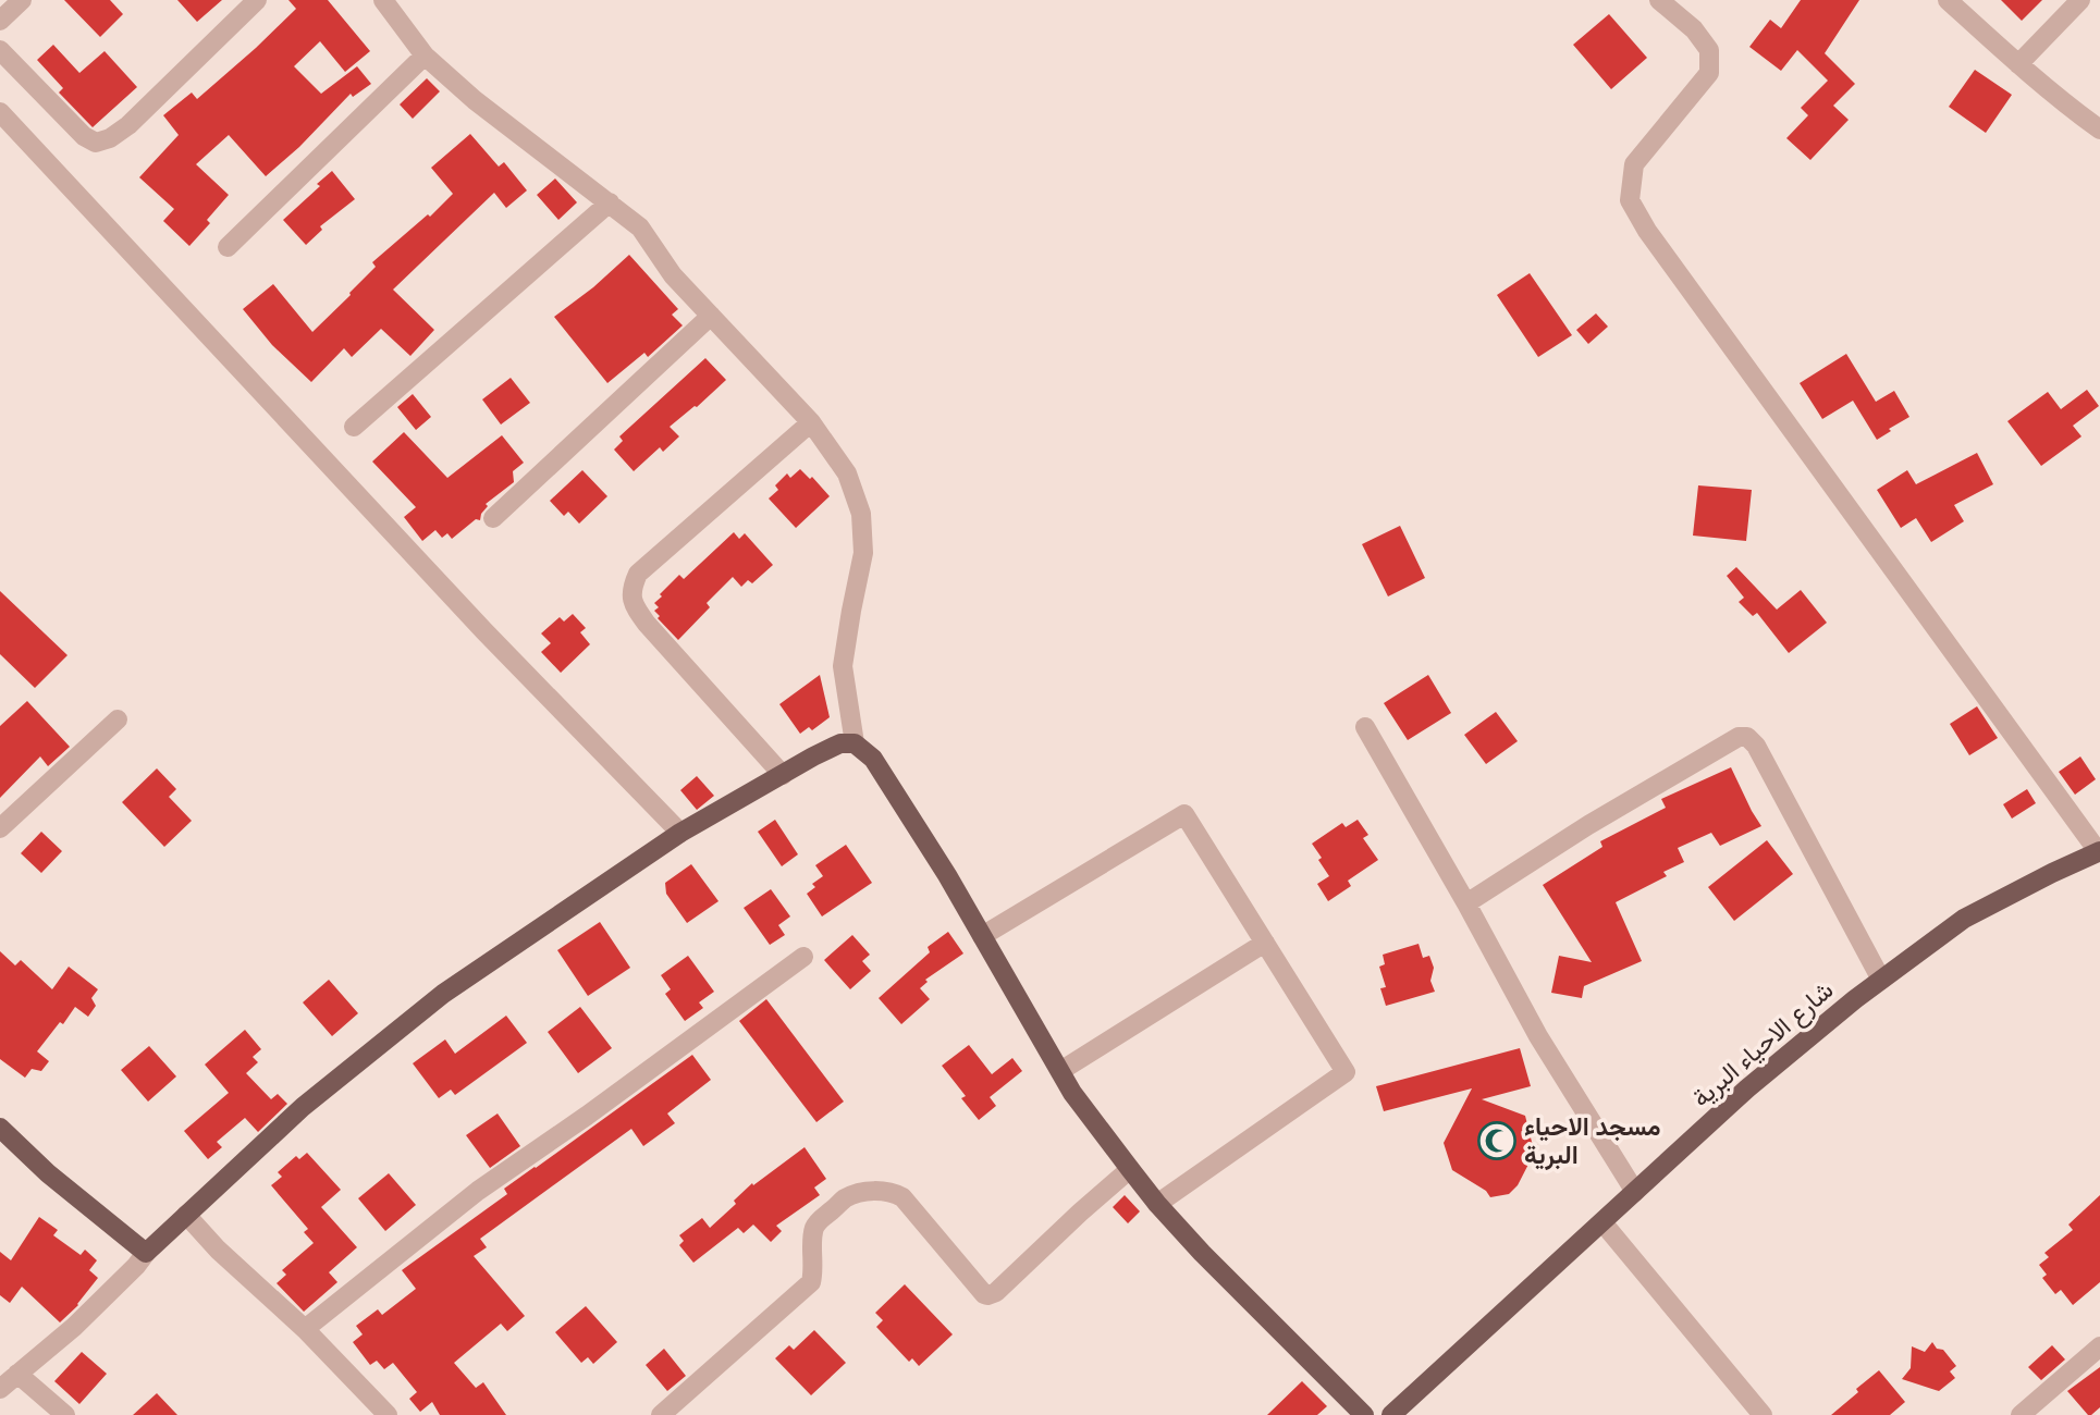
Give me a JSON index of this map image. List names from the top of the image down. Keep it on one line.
{"streets":{"main road":["شارع الاحياء البرية"]},"places":{"mosque":["مسجد الاحياء البرية"]}}
